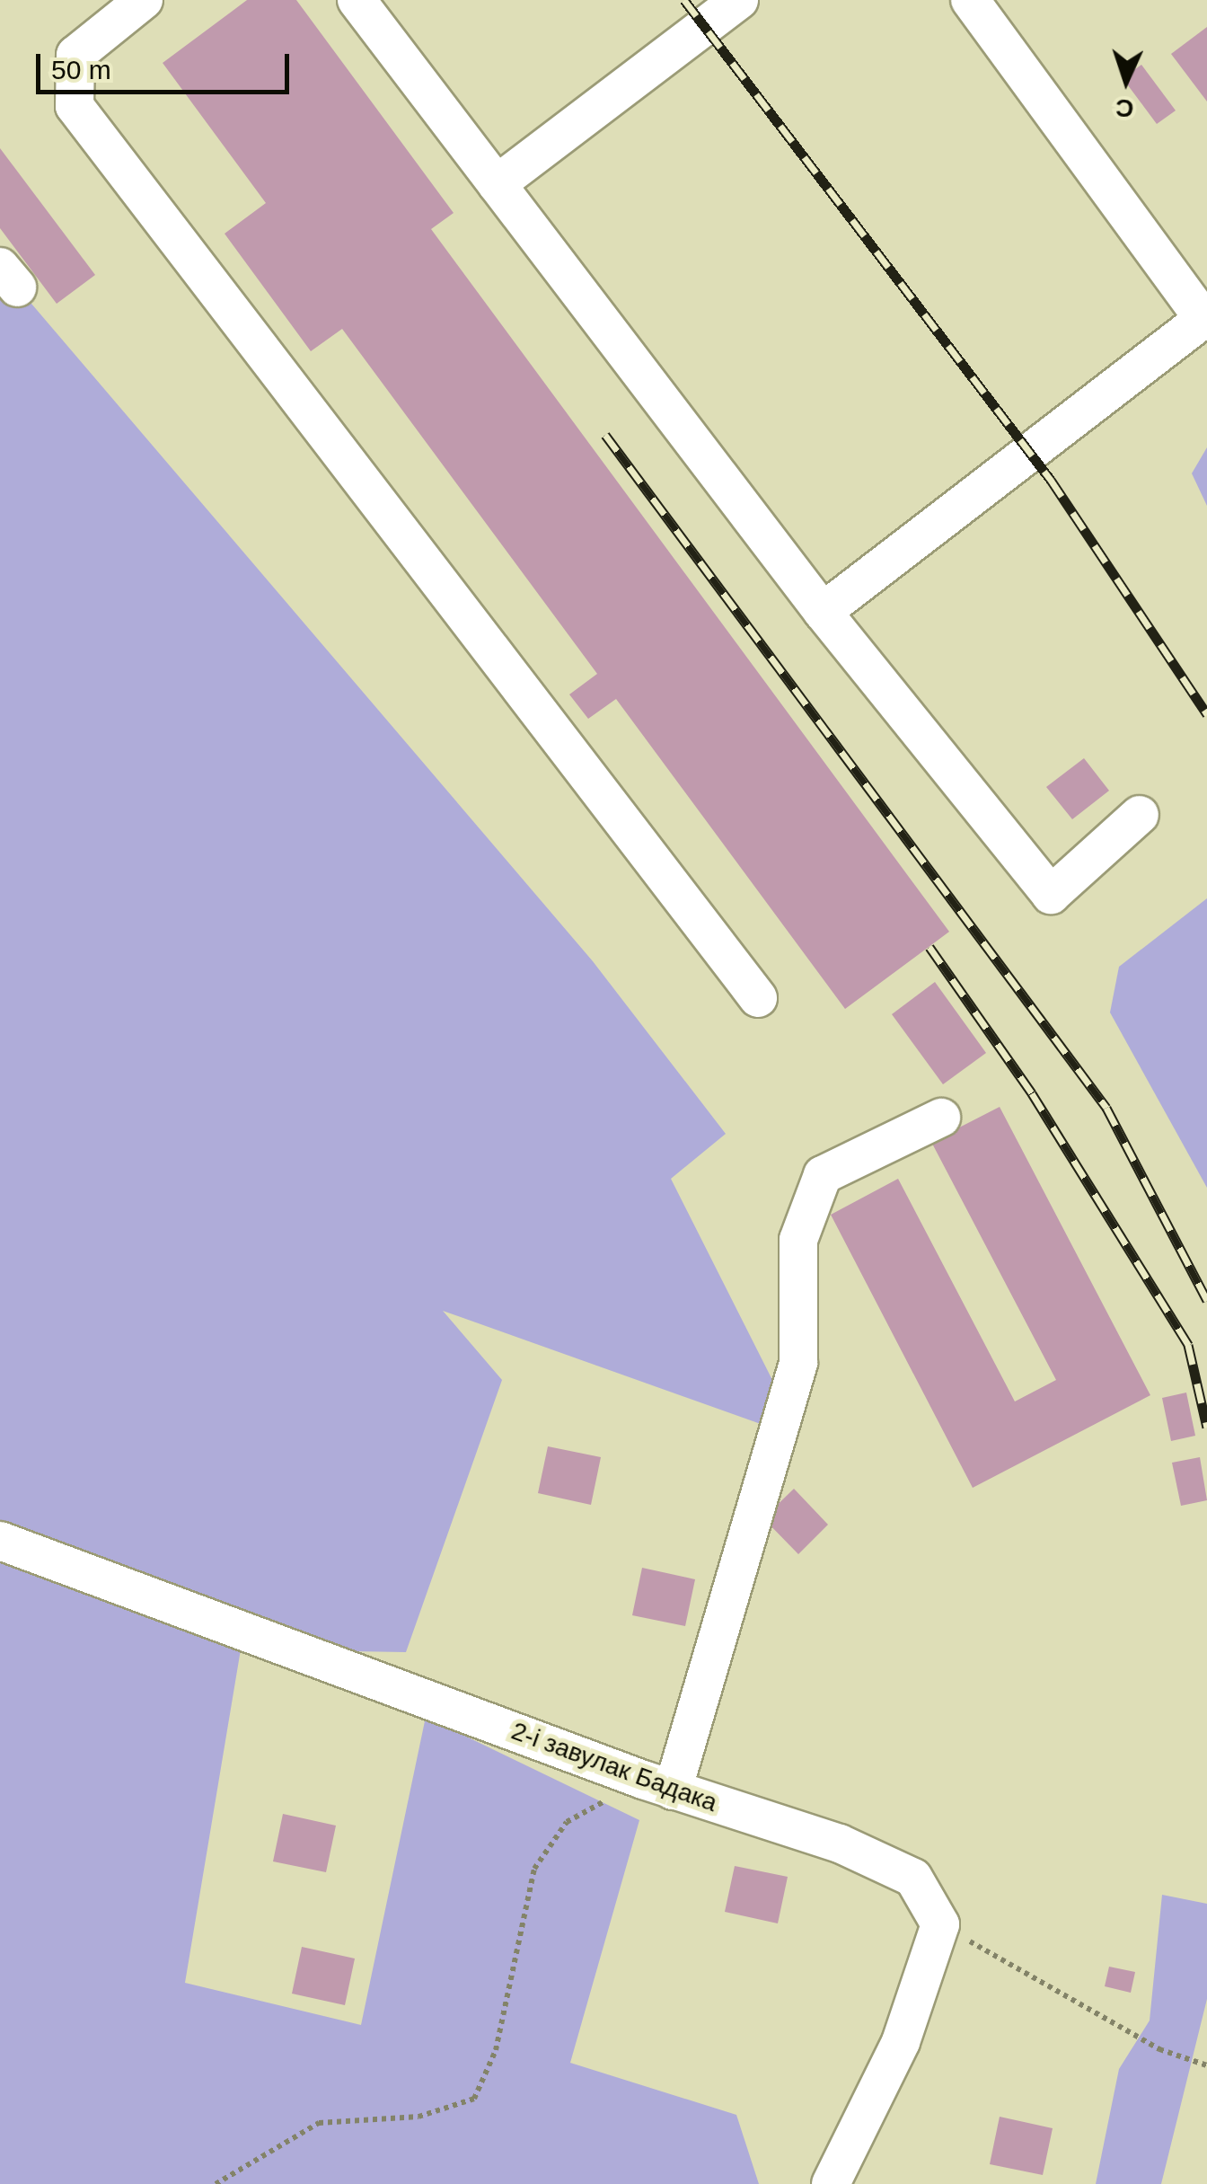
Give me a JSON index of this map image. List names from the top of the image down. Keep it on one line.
{"streets":{"street":["2-і завулак Бадака"]},"scale_bar":"50 m","north":"bottom"}
